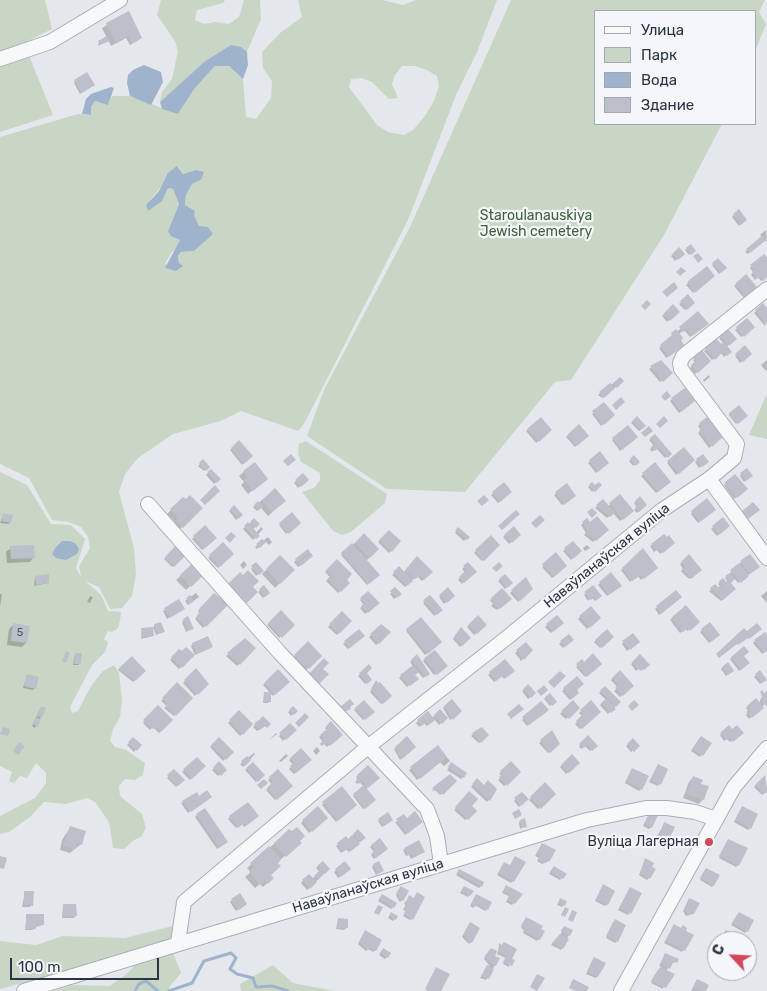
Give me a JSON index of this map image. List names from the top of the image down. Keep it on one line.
{"streets":{"street":["Наваўланаўская вуліца"]},"parks":["Staroulanauskiya Jewish cemetery"],"places":["Вуліца Лагерная"],"house_numbers":["5"],"legend":["Улица","Парк","Вода","Здание"],"scale_bar":"100 m","north":"top left"}
